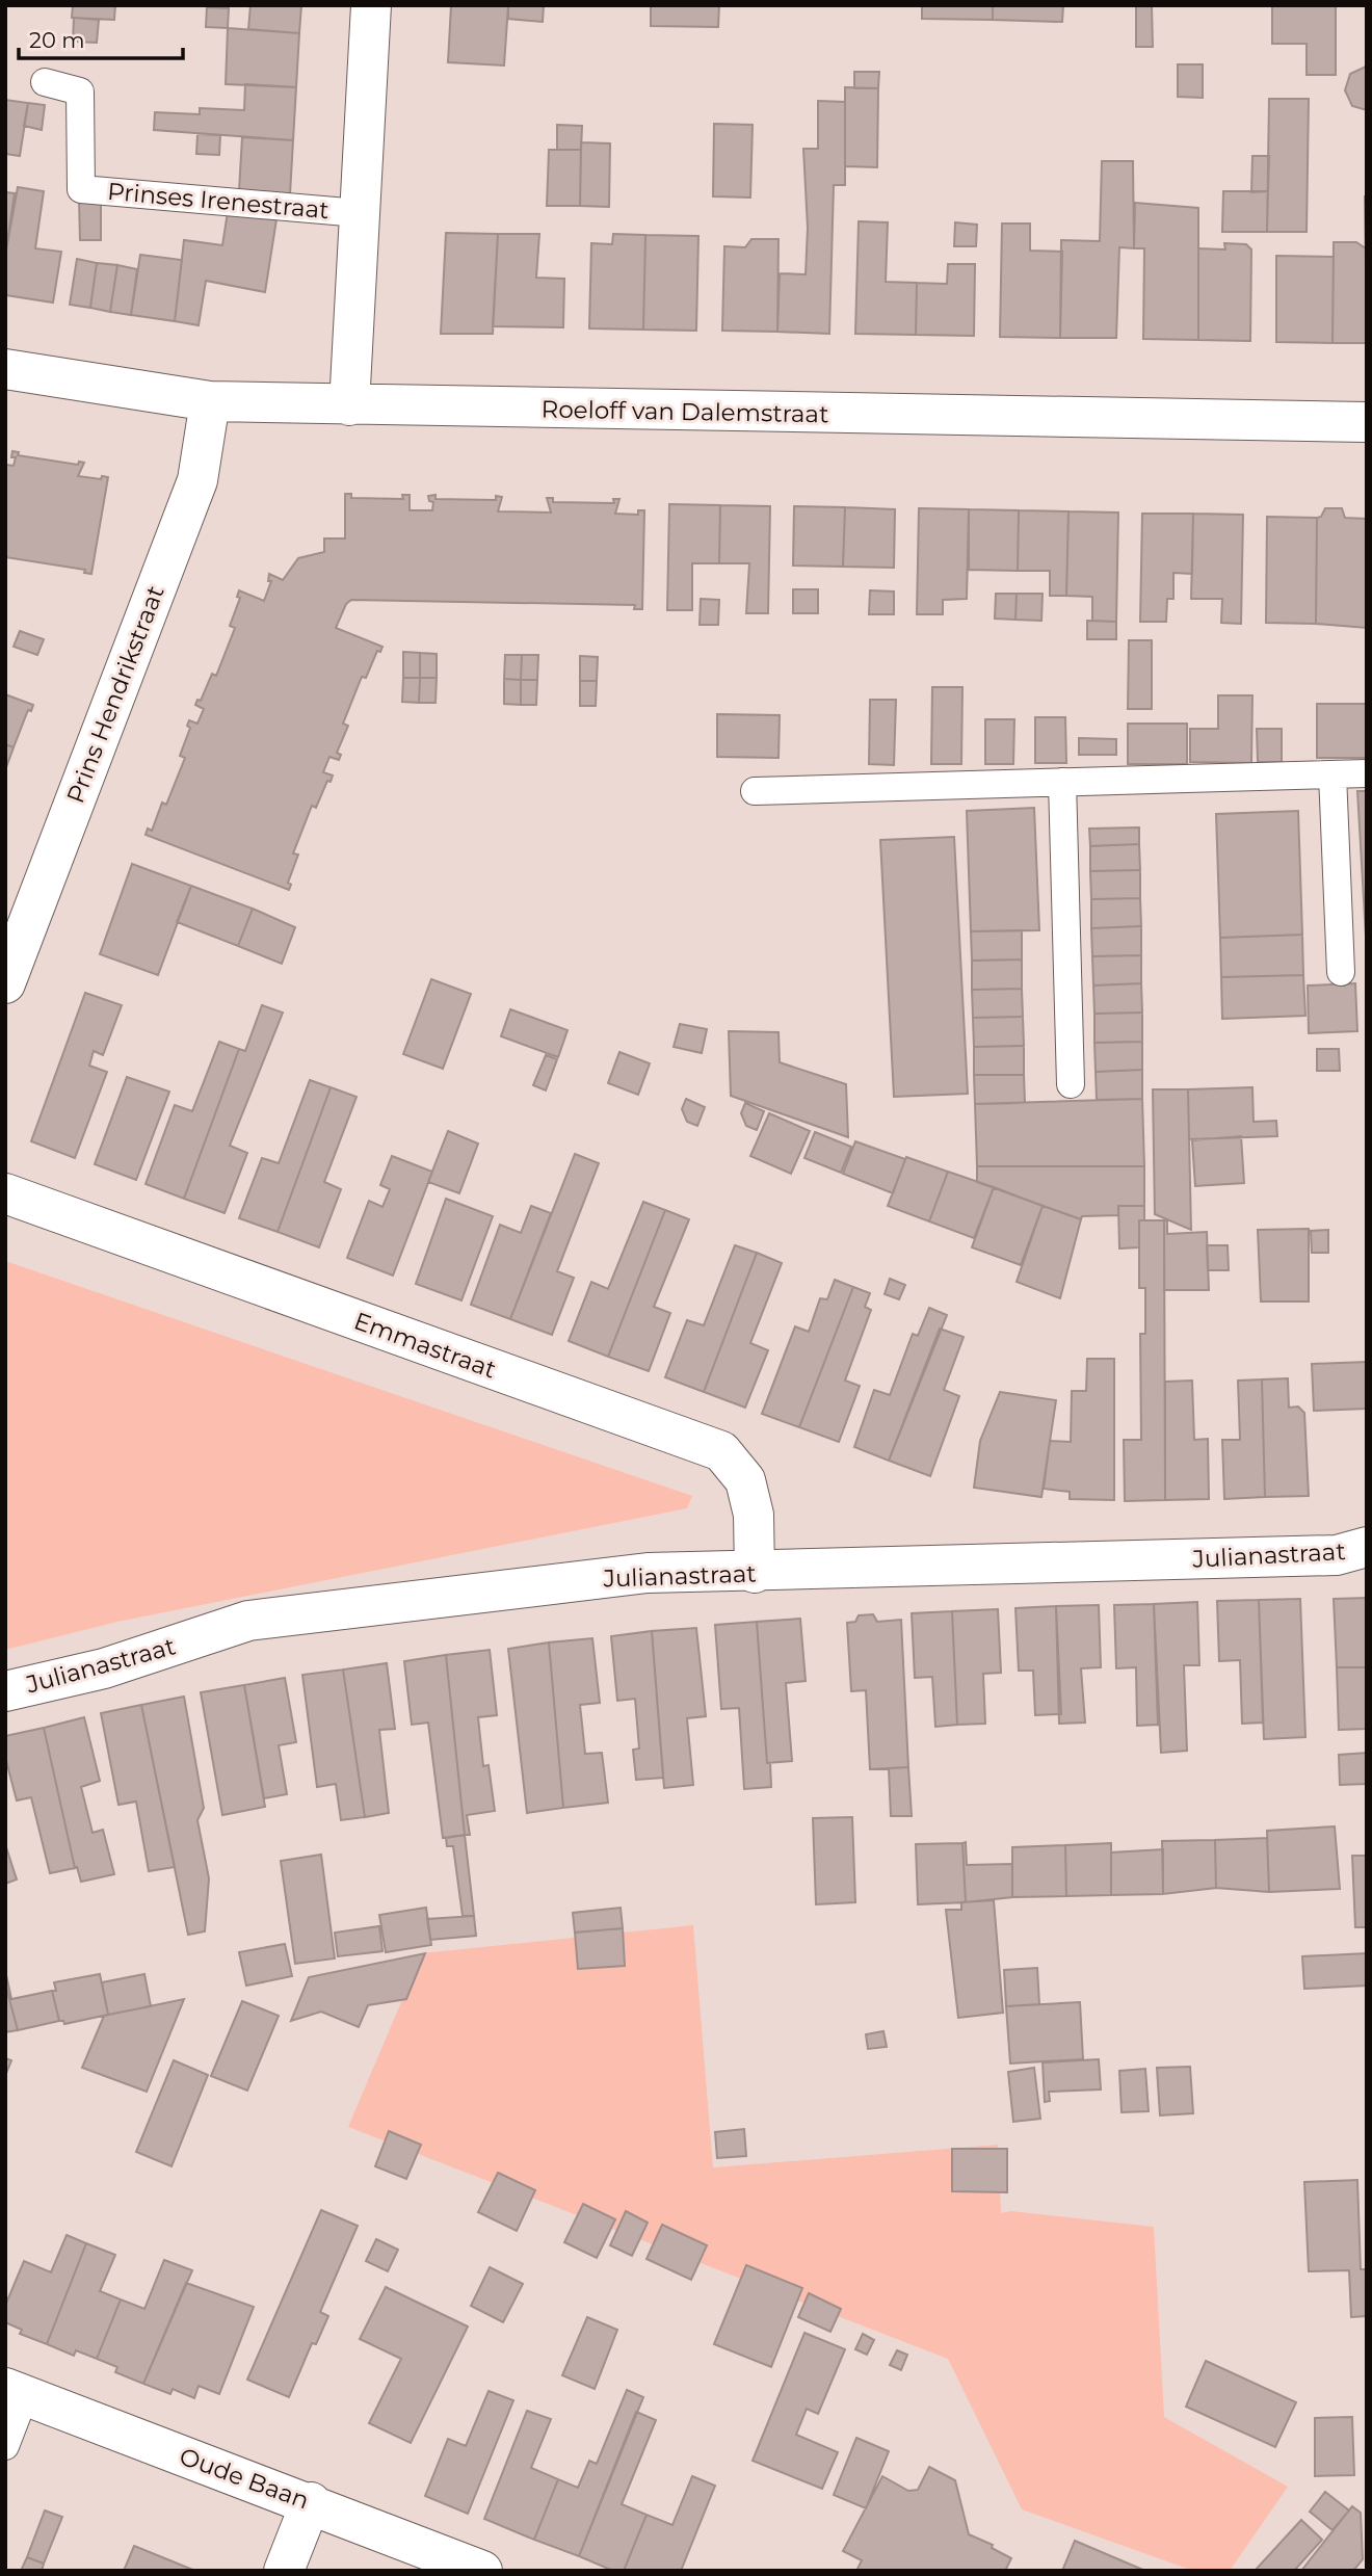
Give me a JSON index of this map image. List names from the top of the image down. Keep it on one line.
{"streets":{"street":["Prinses Irenestraat","Roeloff van Dalemstraat","Prins Hendrikstraat","Emmastraat","Julianastraat","Oude Baan"]},"crossings":[["Prinses Irenestraat","Roeloff van Dalemstraat"],["Roeloff van Dalemstraat","Prins Hendrikstraat"],["Emmastraat","Julianastraat"]],"scale_bar":"20 m"}
